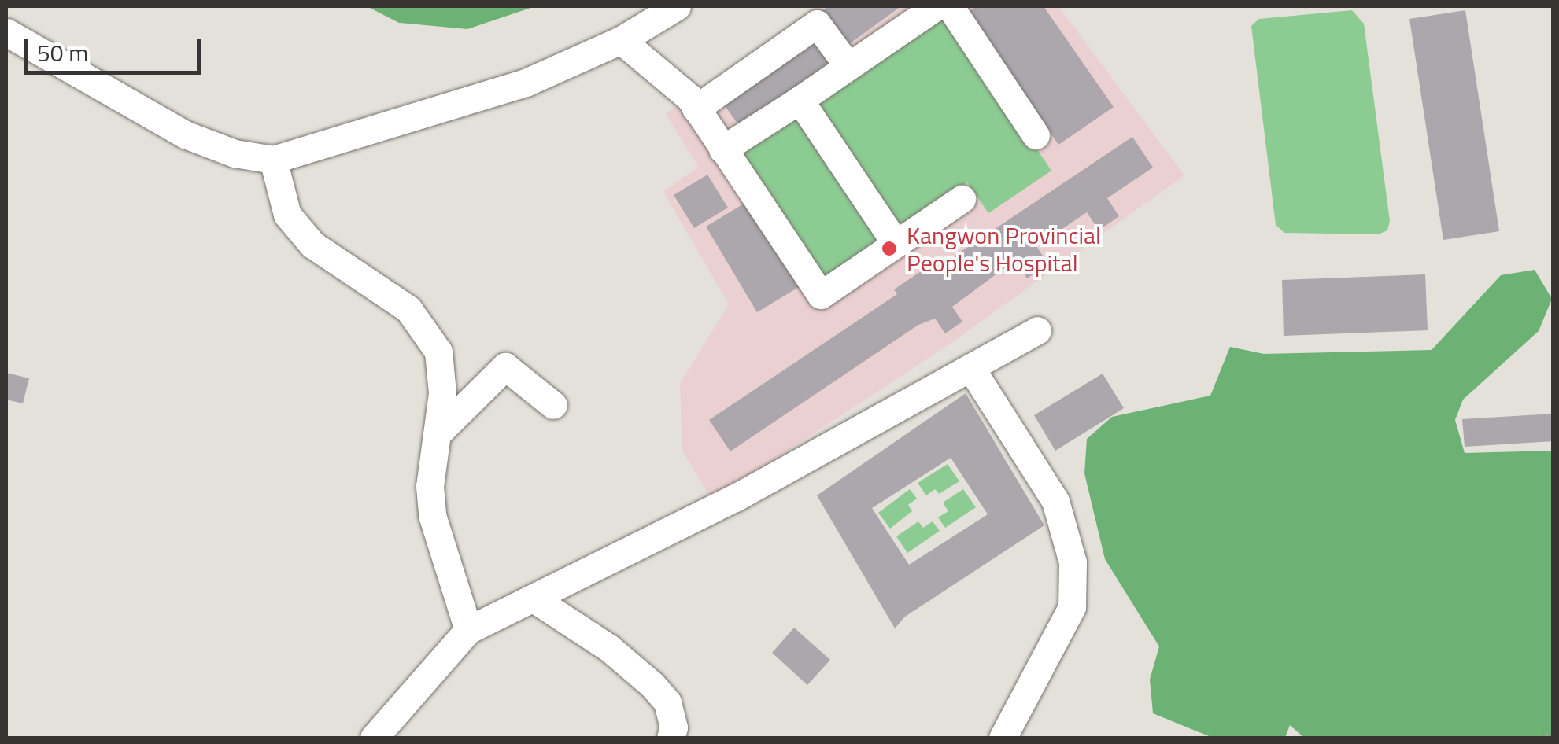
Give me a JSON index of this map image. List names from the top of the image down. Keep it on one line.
{"places":["Kangwon Provincial People's Hospital"],"scale_bar":"50 m"}
